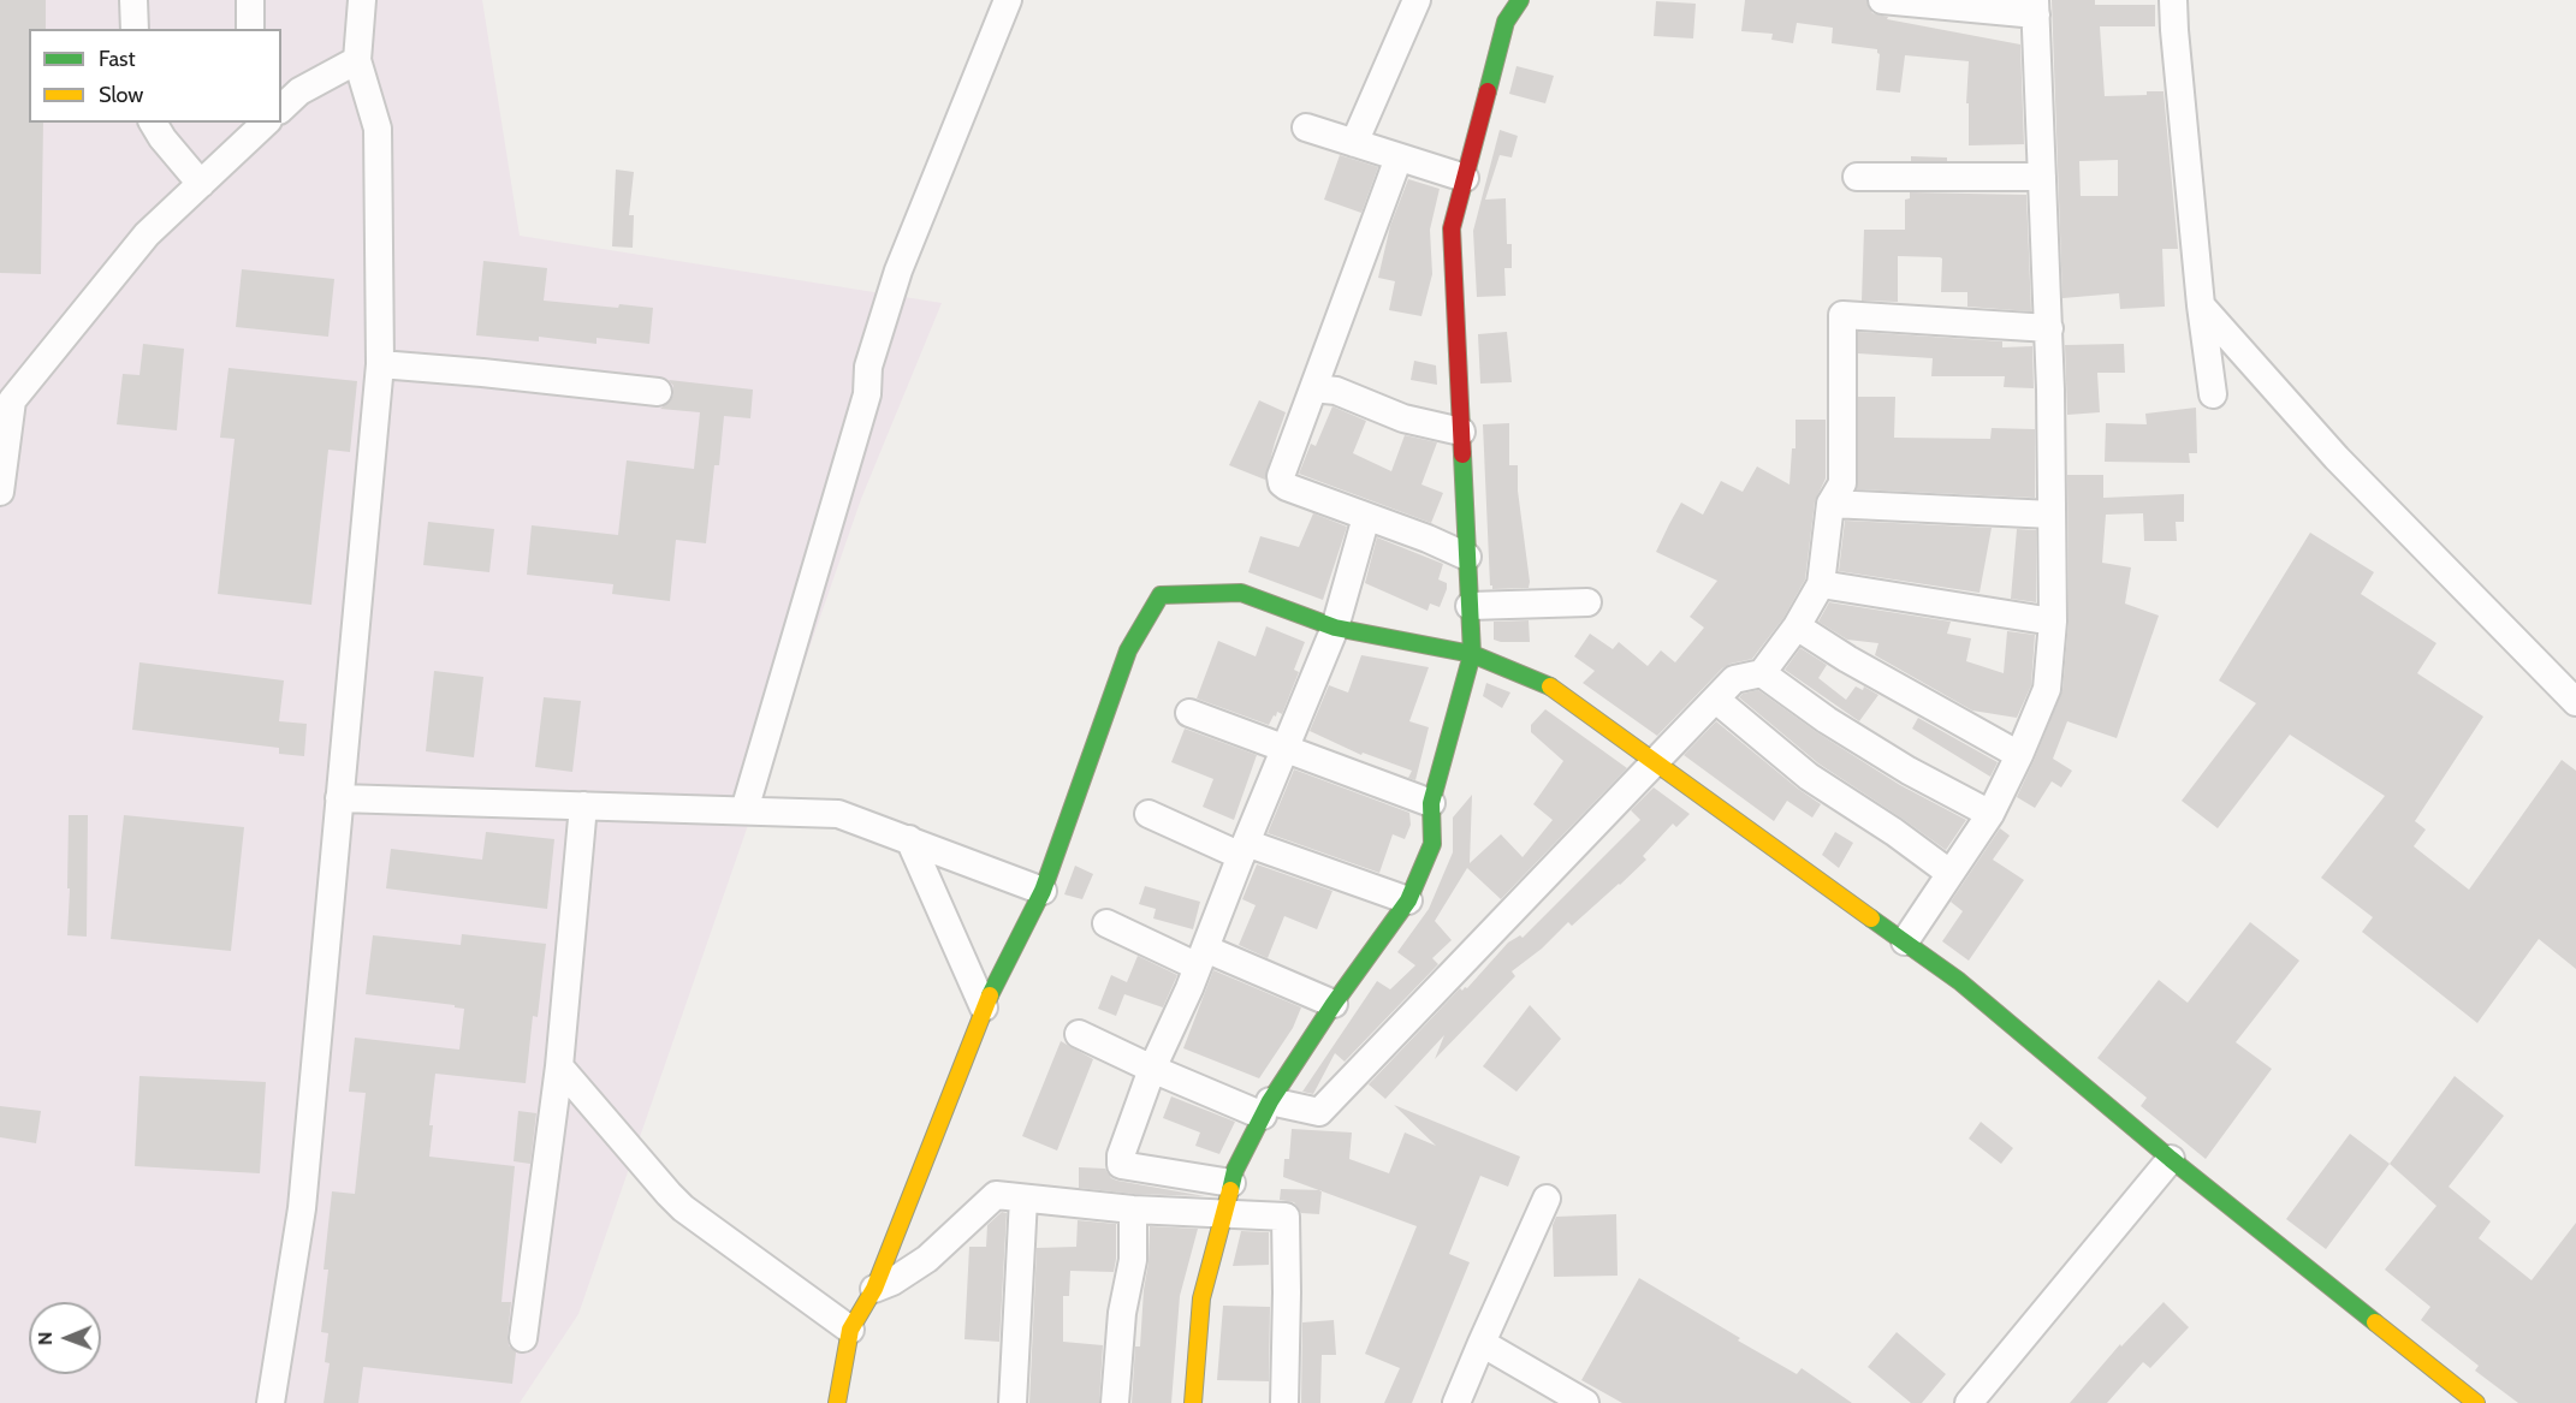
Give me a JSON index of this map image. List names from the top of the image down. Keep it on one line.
{"legend":["Fast","Slow"],"north":"left"}
